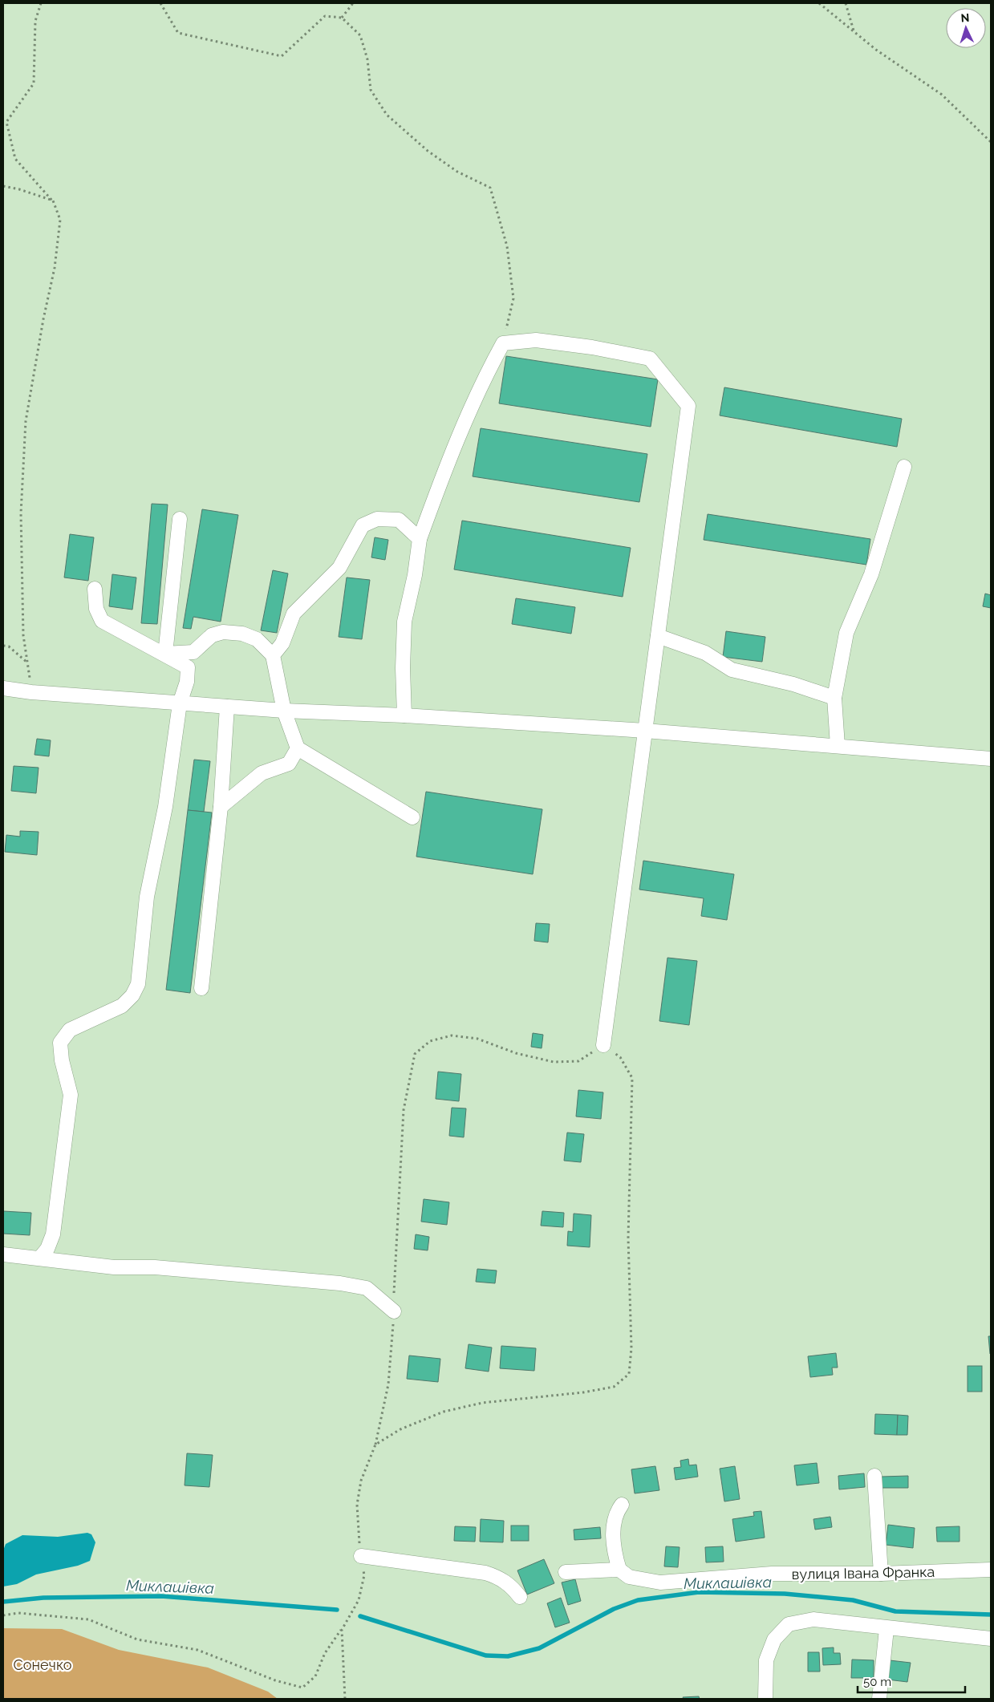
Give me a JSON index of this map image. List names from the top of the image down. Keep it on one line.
{"streets":{"street":["вулиця Івана Франка"]},"water":["Миклашівка"],"parks":["Сонечко"],"scale_bar":"50 m","north":"top"}
